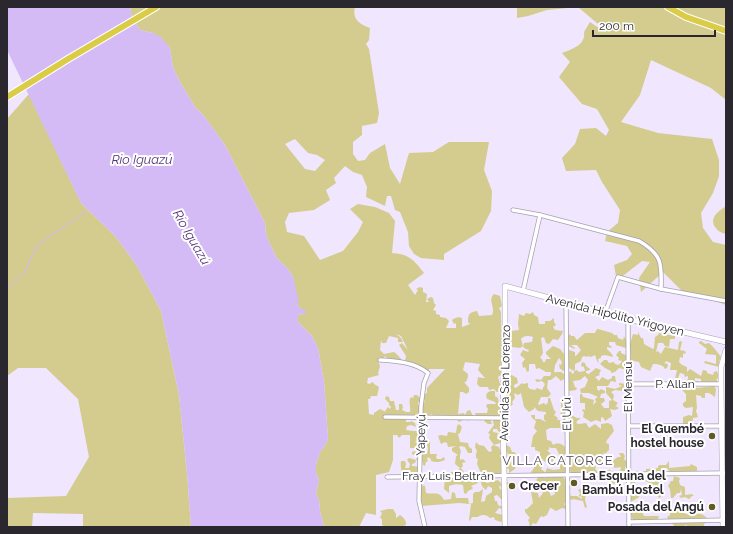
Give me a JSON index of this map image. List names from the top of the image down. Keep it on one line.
{"streets":{"main road":["Avenida Hipólito Yrigoyen","Avenida San Lorenzo"],"street":["P. Allan","El Mensú","El Urú","Yapeyú","Fray Luis Beltrán"]},"crossings":[["Avenida Hipólito Yrigoyen","Avenida San Lorenzo"],["Avenida Hipólito Yrigoyen","El Mensú"],["Avenida Hipólito Yrigoyen","El Urú"],["Avenida San Lorenzo","Fray Luis Beltrán"],["P. Allan","El Mensú"],["El Mensú","Fray Luis Beltrán"],["El Urú","Fray Luis Beltrán"],["Yapeyú","Fray Luis Beltrán"]],"districts":["VILLA CATORCE"],"water":["Rio Iguazú","Río Iguazú"],"places":["El Guembé hostel house","La Esquina del Bambú Hostel","Crecer","Posada del Angú"],"scale_bar":"200 m"}
